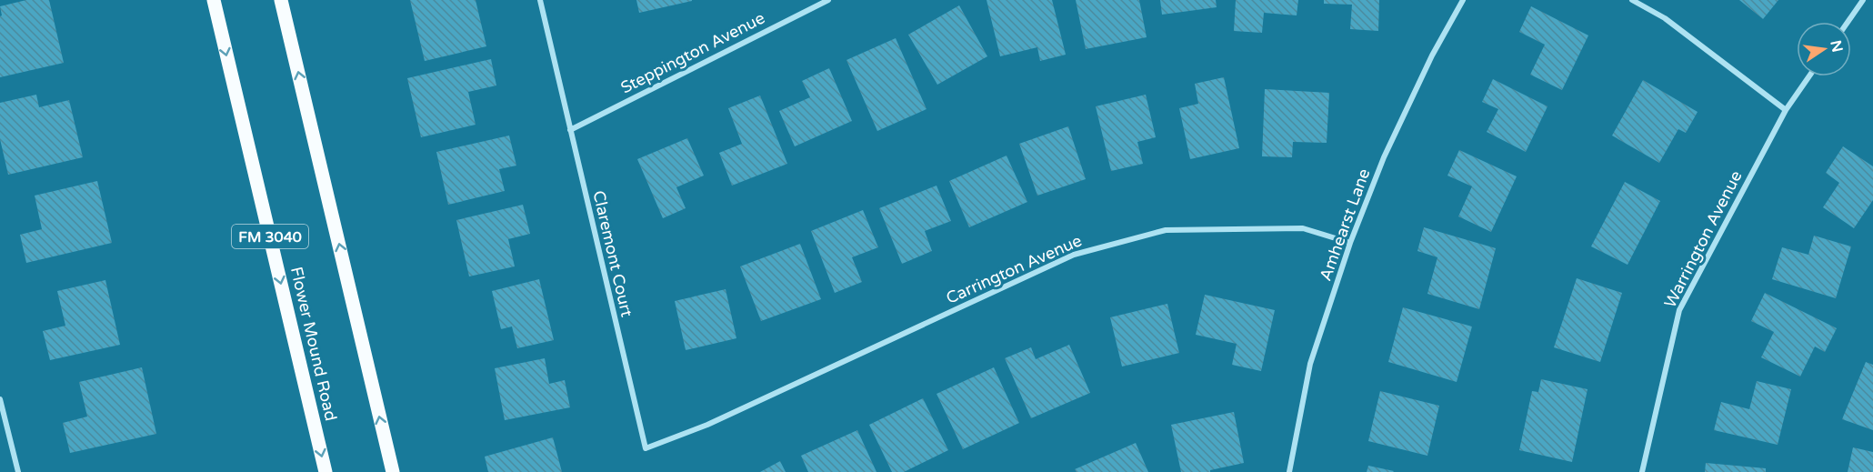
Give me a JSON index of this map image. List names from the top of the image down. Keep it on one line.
{"streets":{"main road":["FM 3040","Flower Mound Road"],"street":["Steppington Avenue","Amhearst Lane","Warrington Avenue","Claremont Court","Carrington Avenue"]},"crossings":[["Steppington Avenue","Claremont Court"],["Amhearst Lane","Carrington Avenue"],["Claremont Court","Carrington Avenue"]],"north":"right"}
